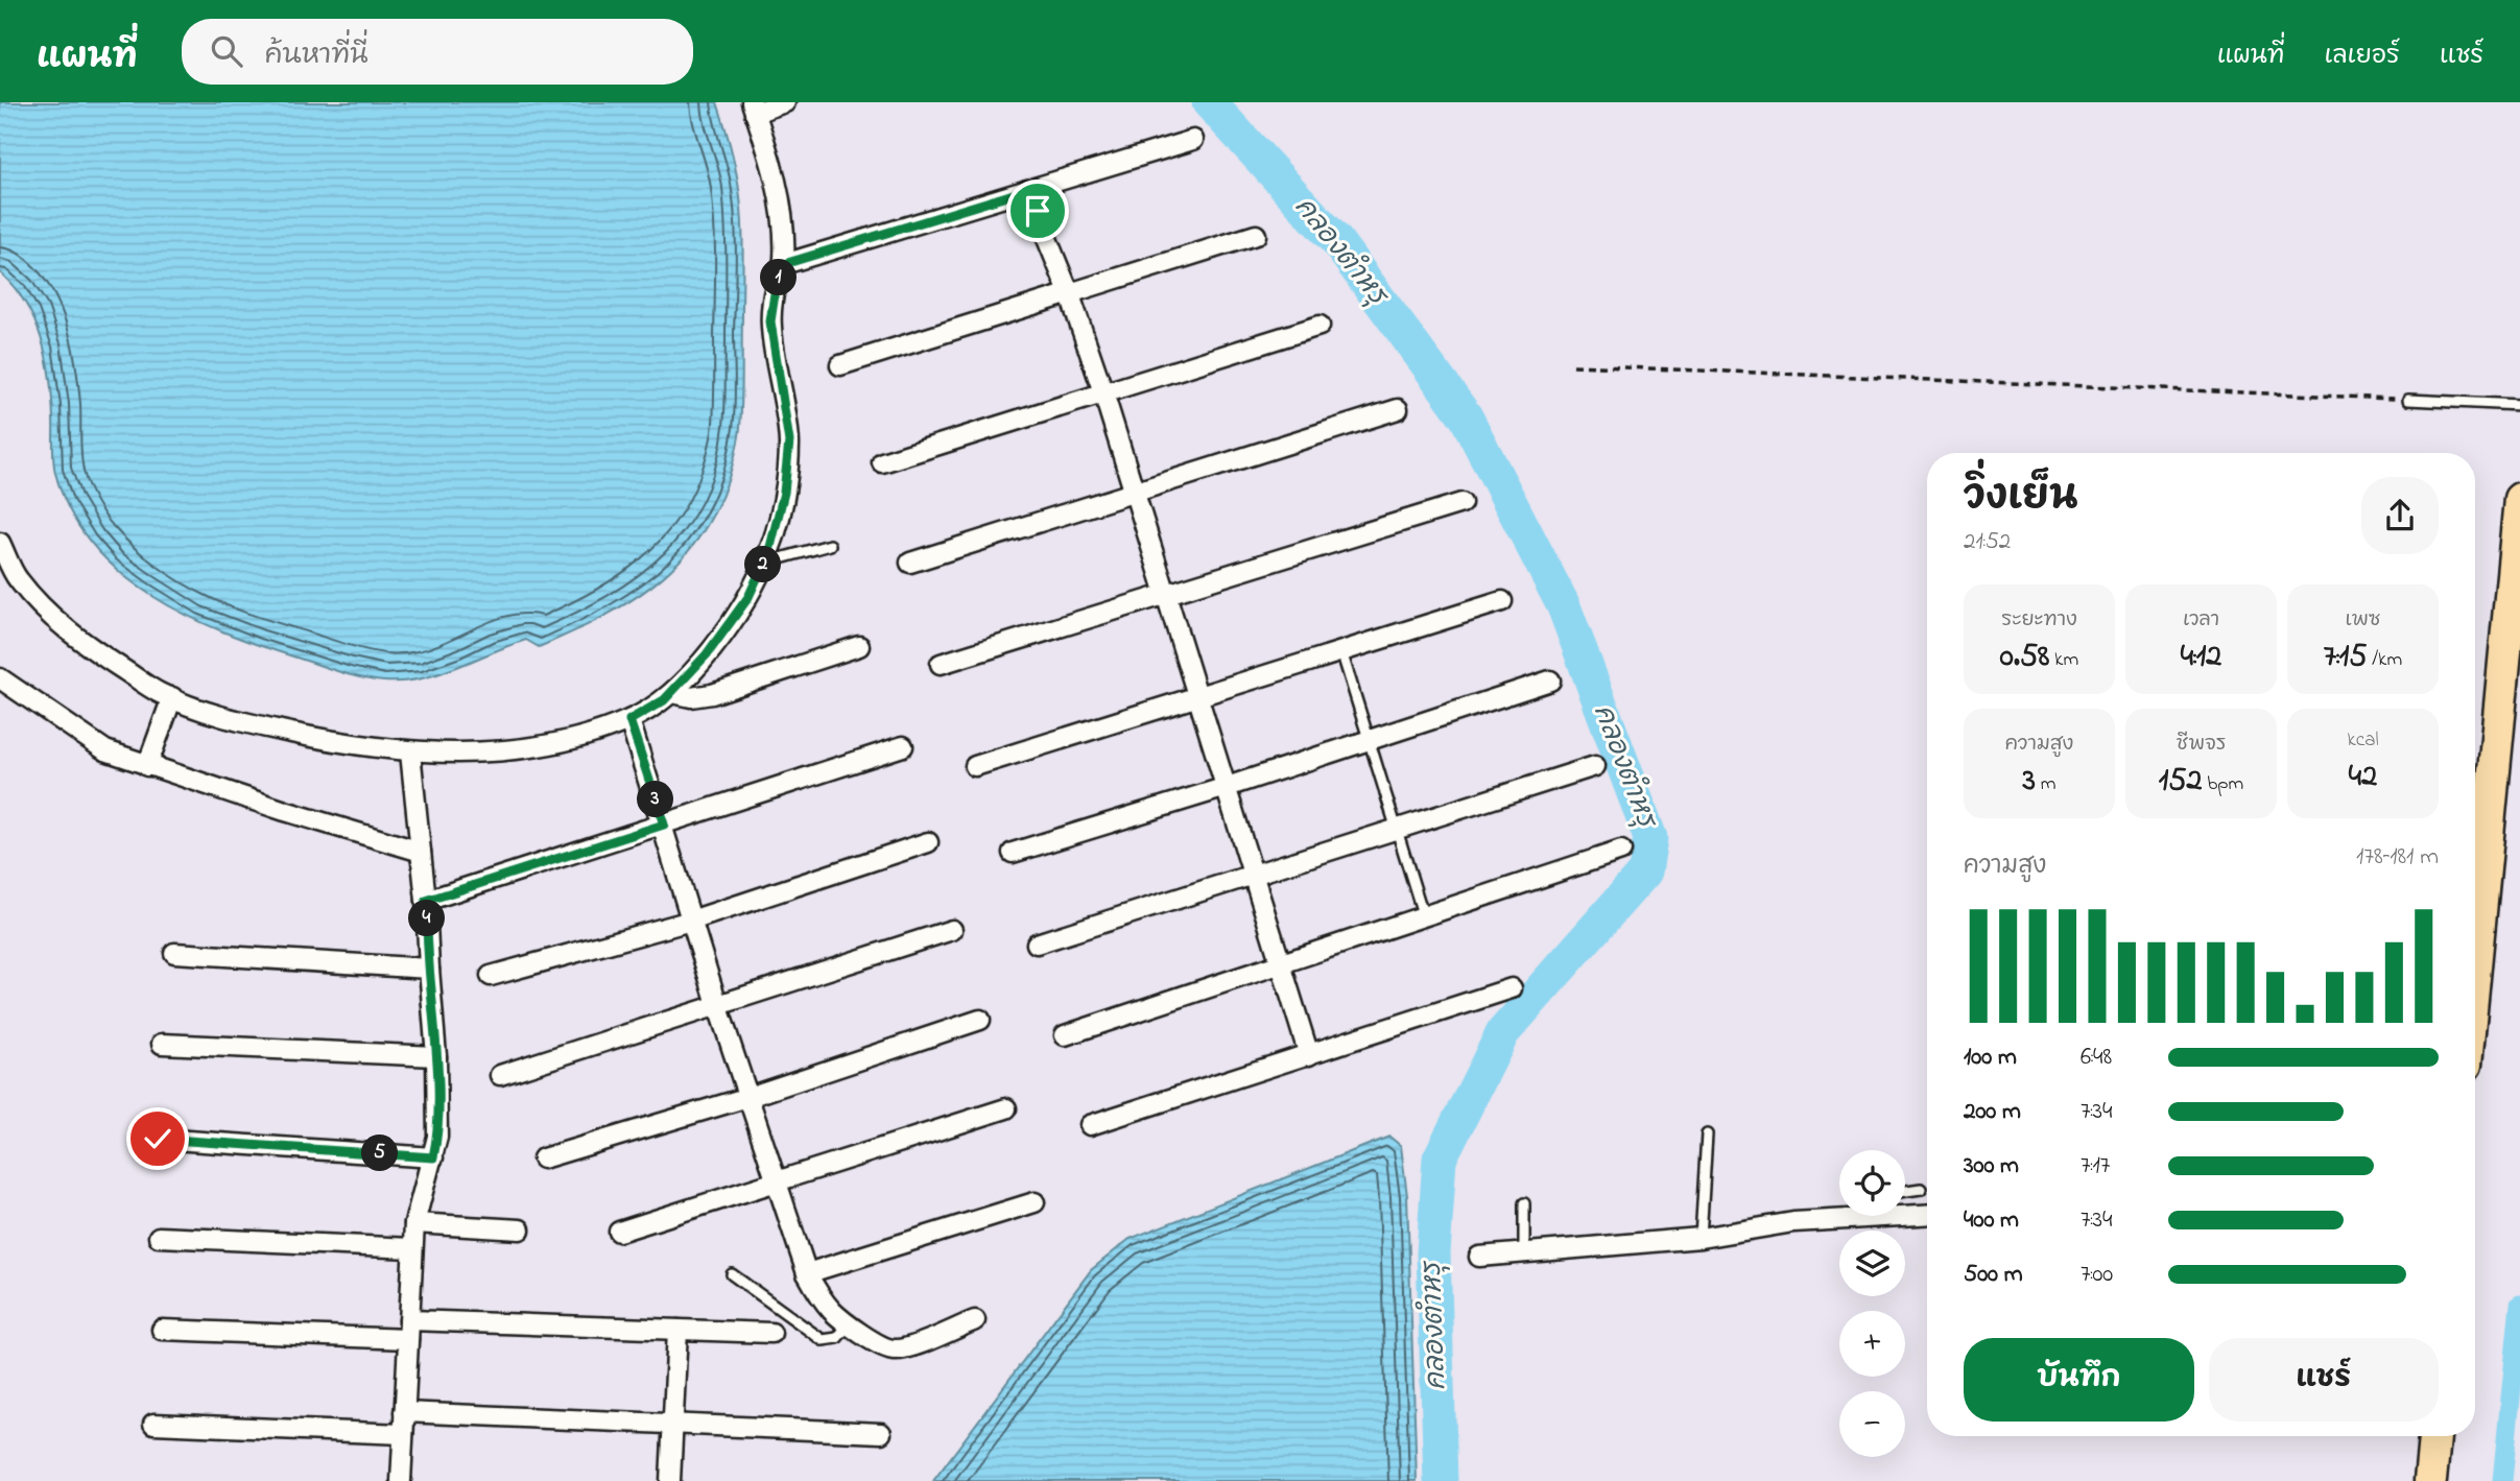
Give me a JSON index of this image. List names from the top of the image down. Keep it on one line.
{"water":["คลองตำหรุ"],"page":{"header":"แผนที่","search":"ค้นหาที่นี่","nav":["แผนที่","เลเยอร์","แชร์"],"pins":["1","2","3","4","5"],"heading":["วิ่งเย็น","21:52"],"stats":[["ระยะทาง","0.58 km"],["เวลา","4:12"],["เพซ","7:15 /km"],["ความสูง","3 m"],["ชีพจร","152 bpm"],["kcal","42"]],"chart":["ความสูง","178–181 m"],"list":[{"name":"100 m","note":"6:48"},{"name":"200 m","note":"7:34"},{"name":"300 m","note":"7:17"},{"name":"400 m","note":"7:34"},{"name":"500 m","note":"7:00"}],"map_buttons":["+","−"],"buttons":["บันทึก","แชร์"]}}
